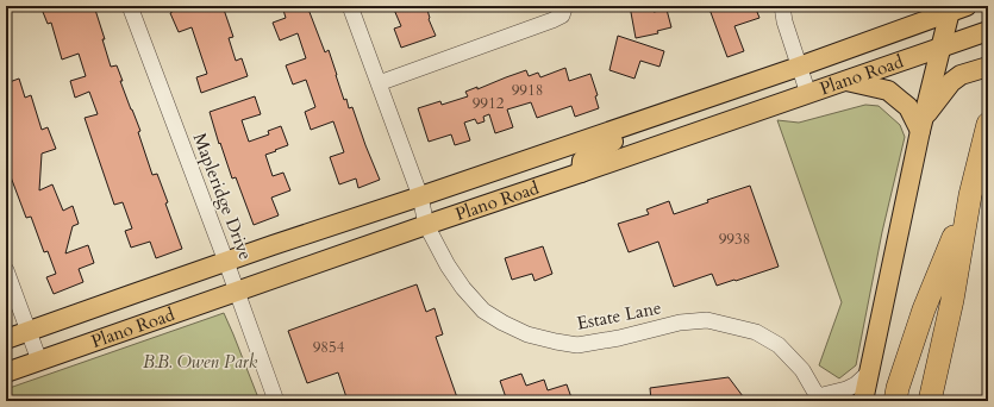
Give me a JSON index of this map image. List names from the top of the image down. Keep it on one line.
{"streets":{"main road":["Plano Road"],"street":["Mapleridge Drive","Estate Lane"]},"crossings":[["Plano Road","Mapleridge Drive"],["Plano Road","Estate Lane"]],"parks":["B.B. Owen Park"],"house_numbers":["9918","9912","9938","9854"]}
